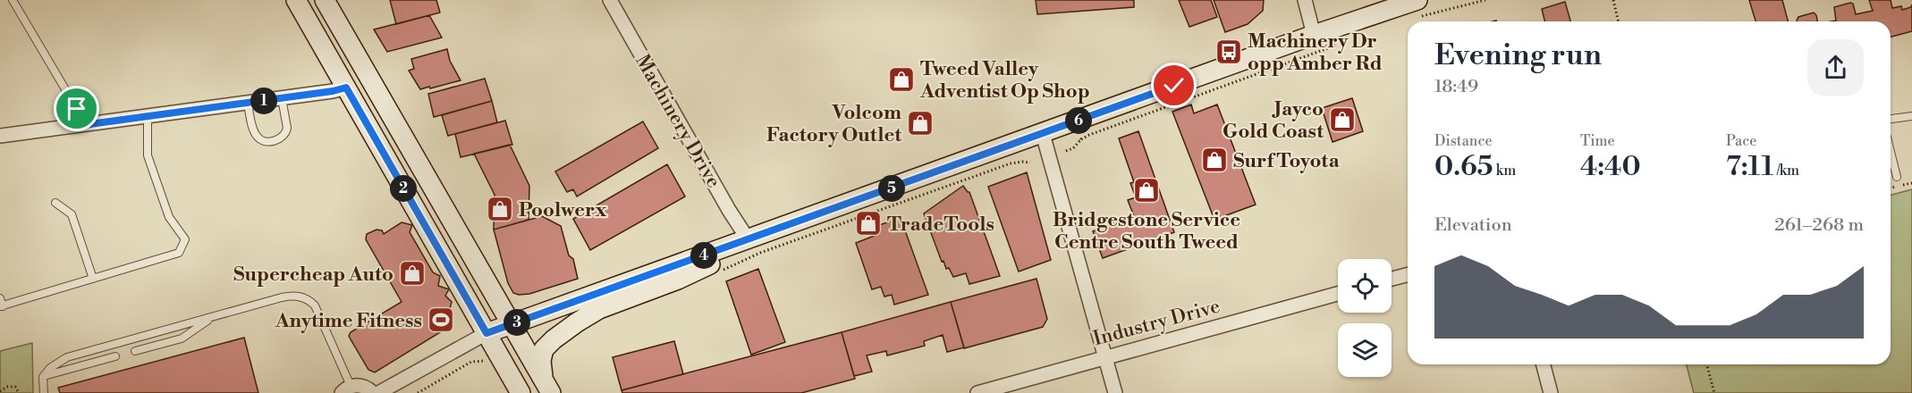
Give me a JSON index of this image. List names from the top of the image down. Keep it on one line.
{"streets":{"street":["Machinery Drive","Industry Drive"]},"places":{"bus stop":["Machinery Dr opp Amber Rd"],"shop":["Tweed Valley Adventist Op Shop","Jayco Gold Coast","Volcom Factory Outlet","Surf Toyota","Bridgestone Service Centre South Tweed","Poolwerx","TradeTools","Supercheap Auto"],"sports":["Anytime Fitness"]},"page":{"heading":["Evening run","18:49"],"pins":["1","6","2","5","4","3"],"stats":[["Distance","0.65 km"],["Time","4:40"],["Pace","7:11 /km"]],"chart":["Elevation","261–268 m"]}}
